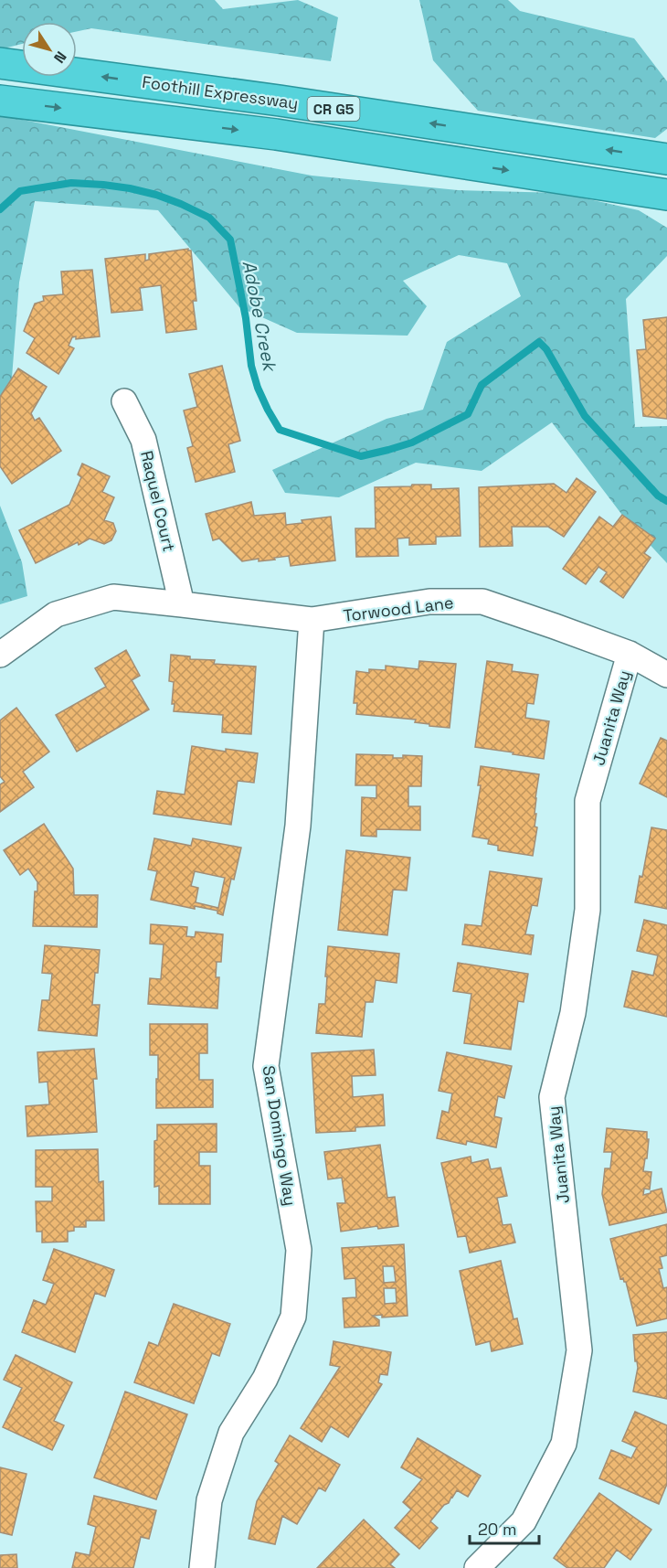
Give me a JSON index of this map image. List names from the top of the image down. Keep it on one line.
{"streets":{"highway":["Foothill Expressway","CR G5"],"street":["Raquel Court","Torwood Lane","Juanita Way","San Domingo Way"]},"crossings":[["Raquel Court","Torwood Lane"],["Torwood Lane","Juanita Way"],["Torwood Lane","San Domingo Way"]],"water":["Adobe Creek"],"scale_bar":"20 m","north":"bottom right"}
